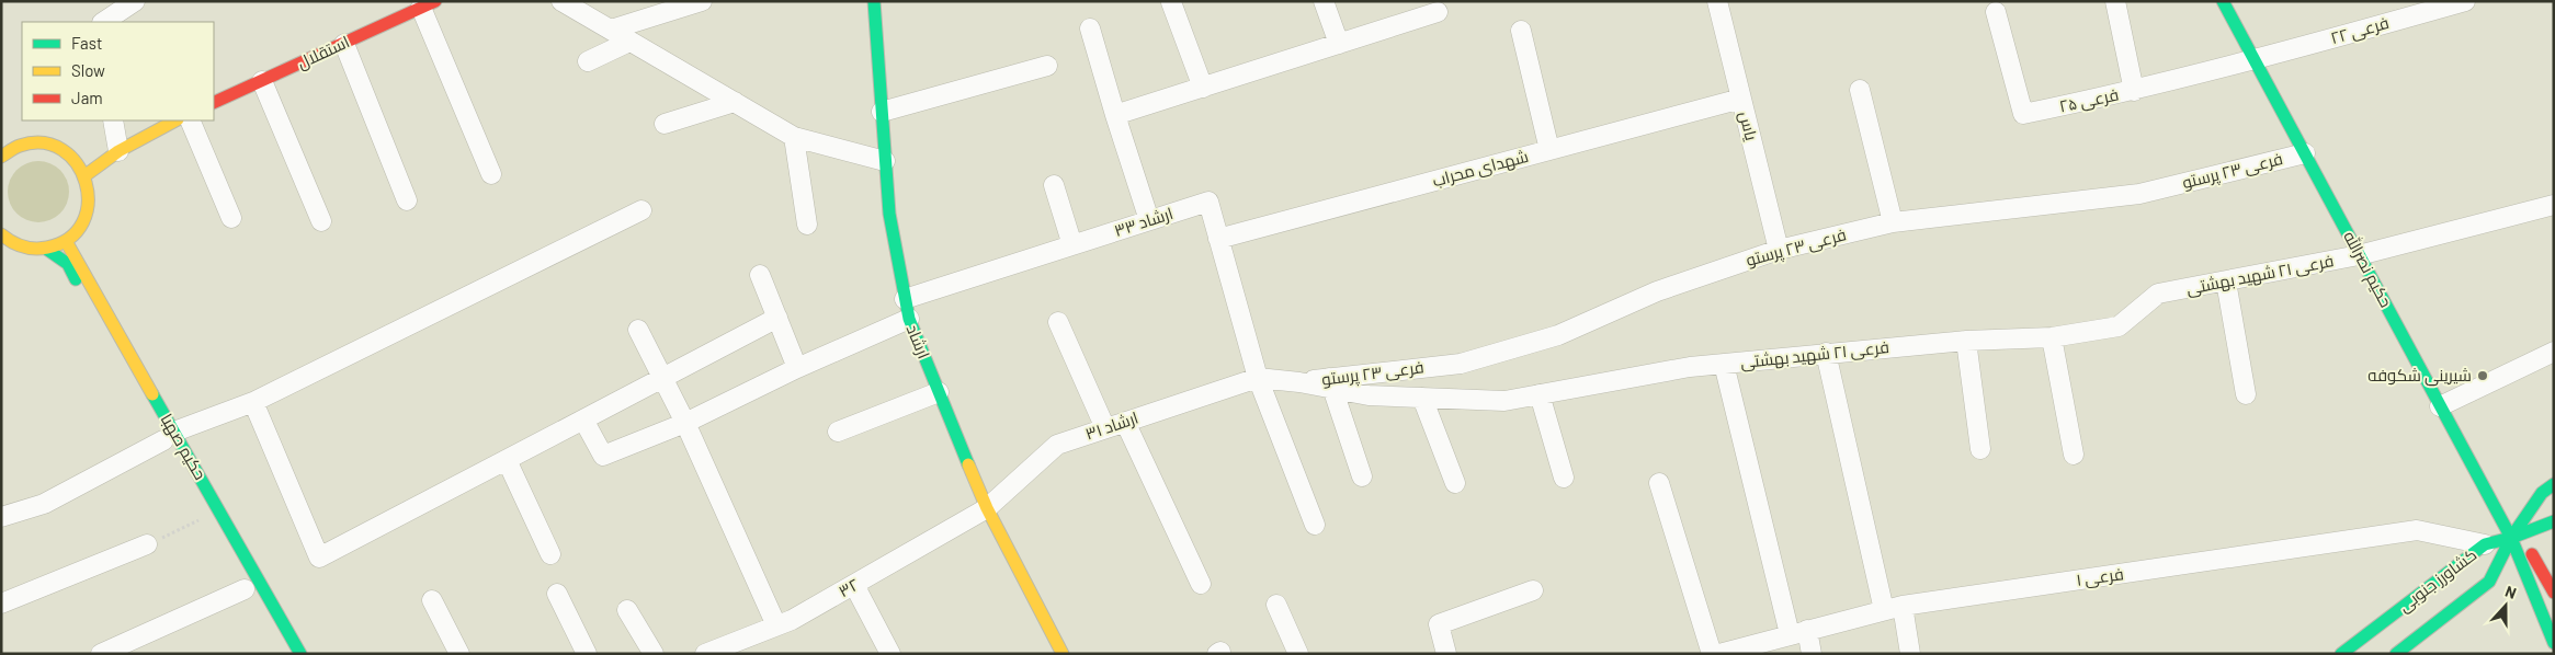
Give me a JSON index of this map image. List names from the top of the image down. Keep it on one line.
{"streets":{"street":["فرعی ۲۲","استقلال","فرعی ۲۵","یاس","شهدای محراب","فرعی ۲۳ پرستو","ارشاد ۳۳","حکیم نصرالله","فرعی ۲۱ شهید بهشتی","ارشاد","ارشاد ۳۱","حکیم صهبا","فرعی ۱","کشاورز جنوبی","۳۲"]},"crossings":[["فرعی ۲۲","فرعی ۲۵"],["فرعی ۲۲","حکیم نصرالله"],["فرعی ۲۵","حکیم نصرالله"],["یاس","شهدای محراب"],["یاس","فرعی ۲۳ پرستو"],["شهدای محراب","ارشاد ۳۳"],["فرعی ۲۳ پرستو","حکیم نصرالله"],["فرعی ۲۳ پرستو","فرعی ۲۱ شهید بهشتی"],["ارشاد ۳۳","فرعی ۲۱ شهید بهشتی"],["ارشاد ۳۳","ارشاد"],["ارشاد ۳۳","ارشاد ۳۱"],["حکیم نصرالله","فرعی ۲۱ شهید بهشتی"],["حکیم نصرالله","کشاورز جنوبی"],["فرعی ۲۱ شهید بهشتی","ارشاد ۳۱"],["ارشاد","ارشاد ۳۱"],["ارشاد","۳۲"],["ارشاد ۳۱","۳۲"],["فرعی ۱","کشاورز جنوبی"]],"places":["شیرینی شکوفه"],"legend":["Fast","Slow","Jam"],"north":"top"}
